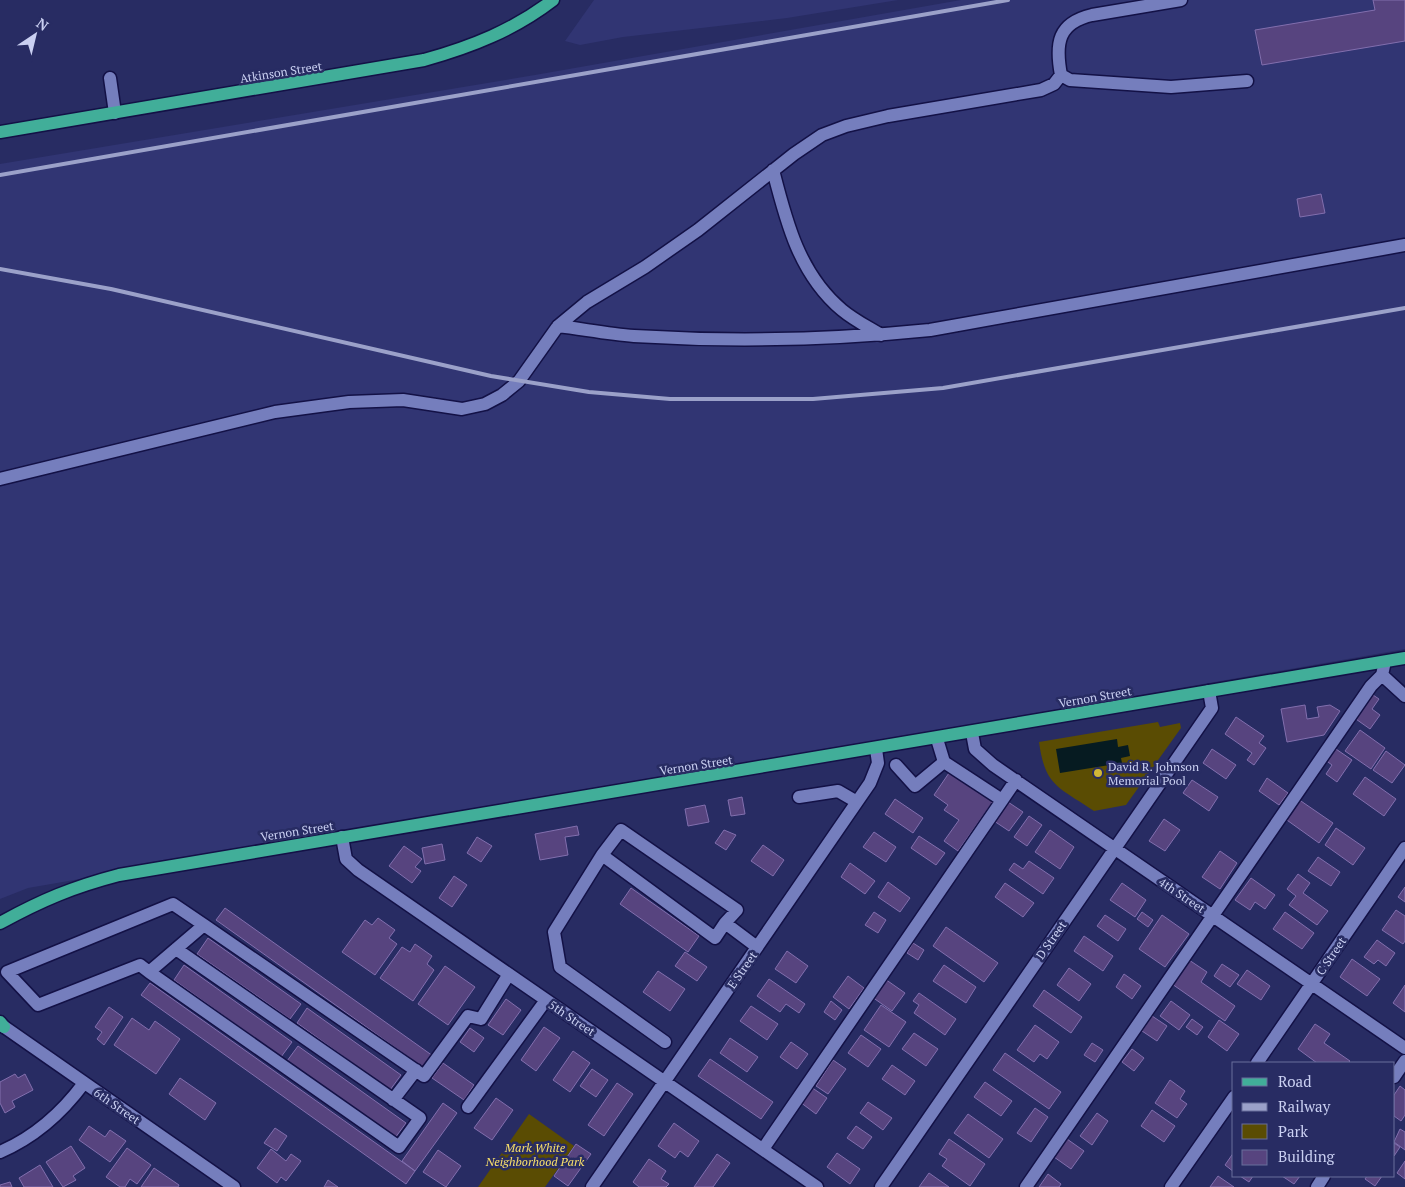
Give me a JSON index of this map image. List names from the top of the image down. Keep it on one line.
{"streets":{"main road":["Atkinson Street","Vernon Street"],"street":["4th Street","D Street","C Street","E Street","5th Street","6th Street"]},"crossings":[["Vernon Street","4th Street"],["Vernon Street","D Street"],["Vernon Street","E Street"],["Vernon Street","5th Street"],["4th Street","D Street"],["4th Street","C Street"],["E Street","5th Street"]],"parks":["Mark White Neighborhood Park"],"places":["David R. Johnson Memorial Pool"],"legend":["Road","Railway","Park","Building"],"north":"top right"}
